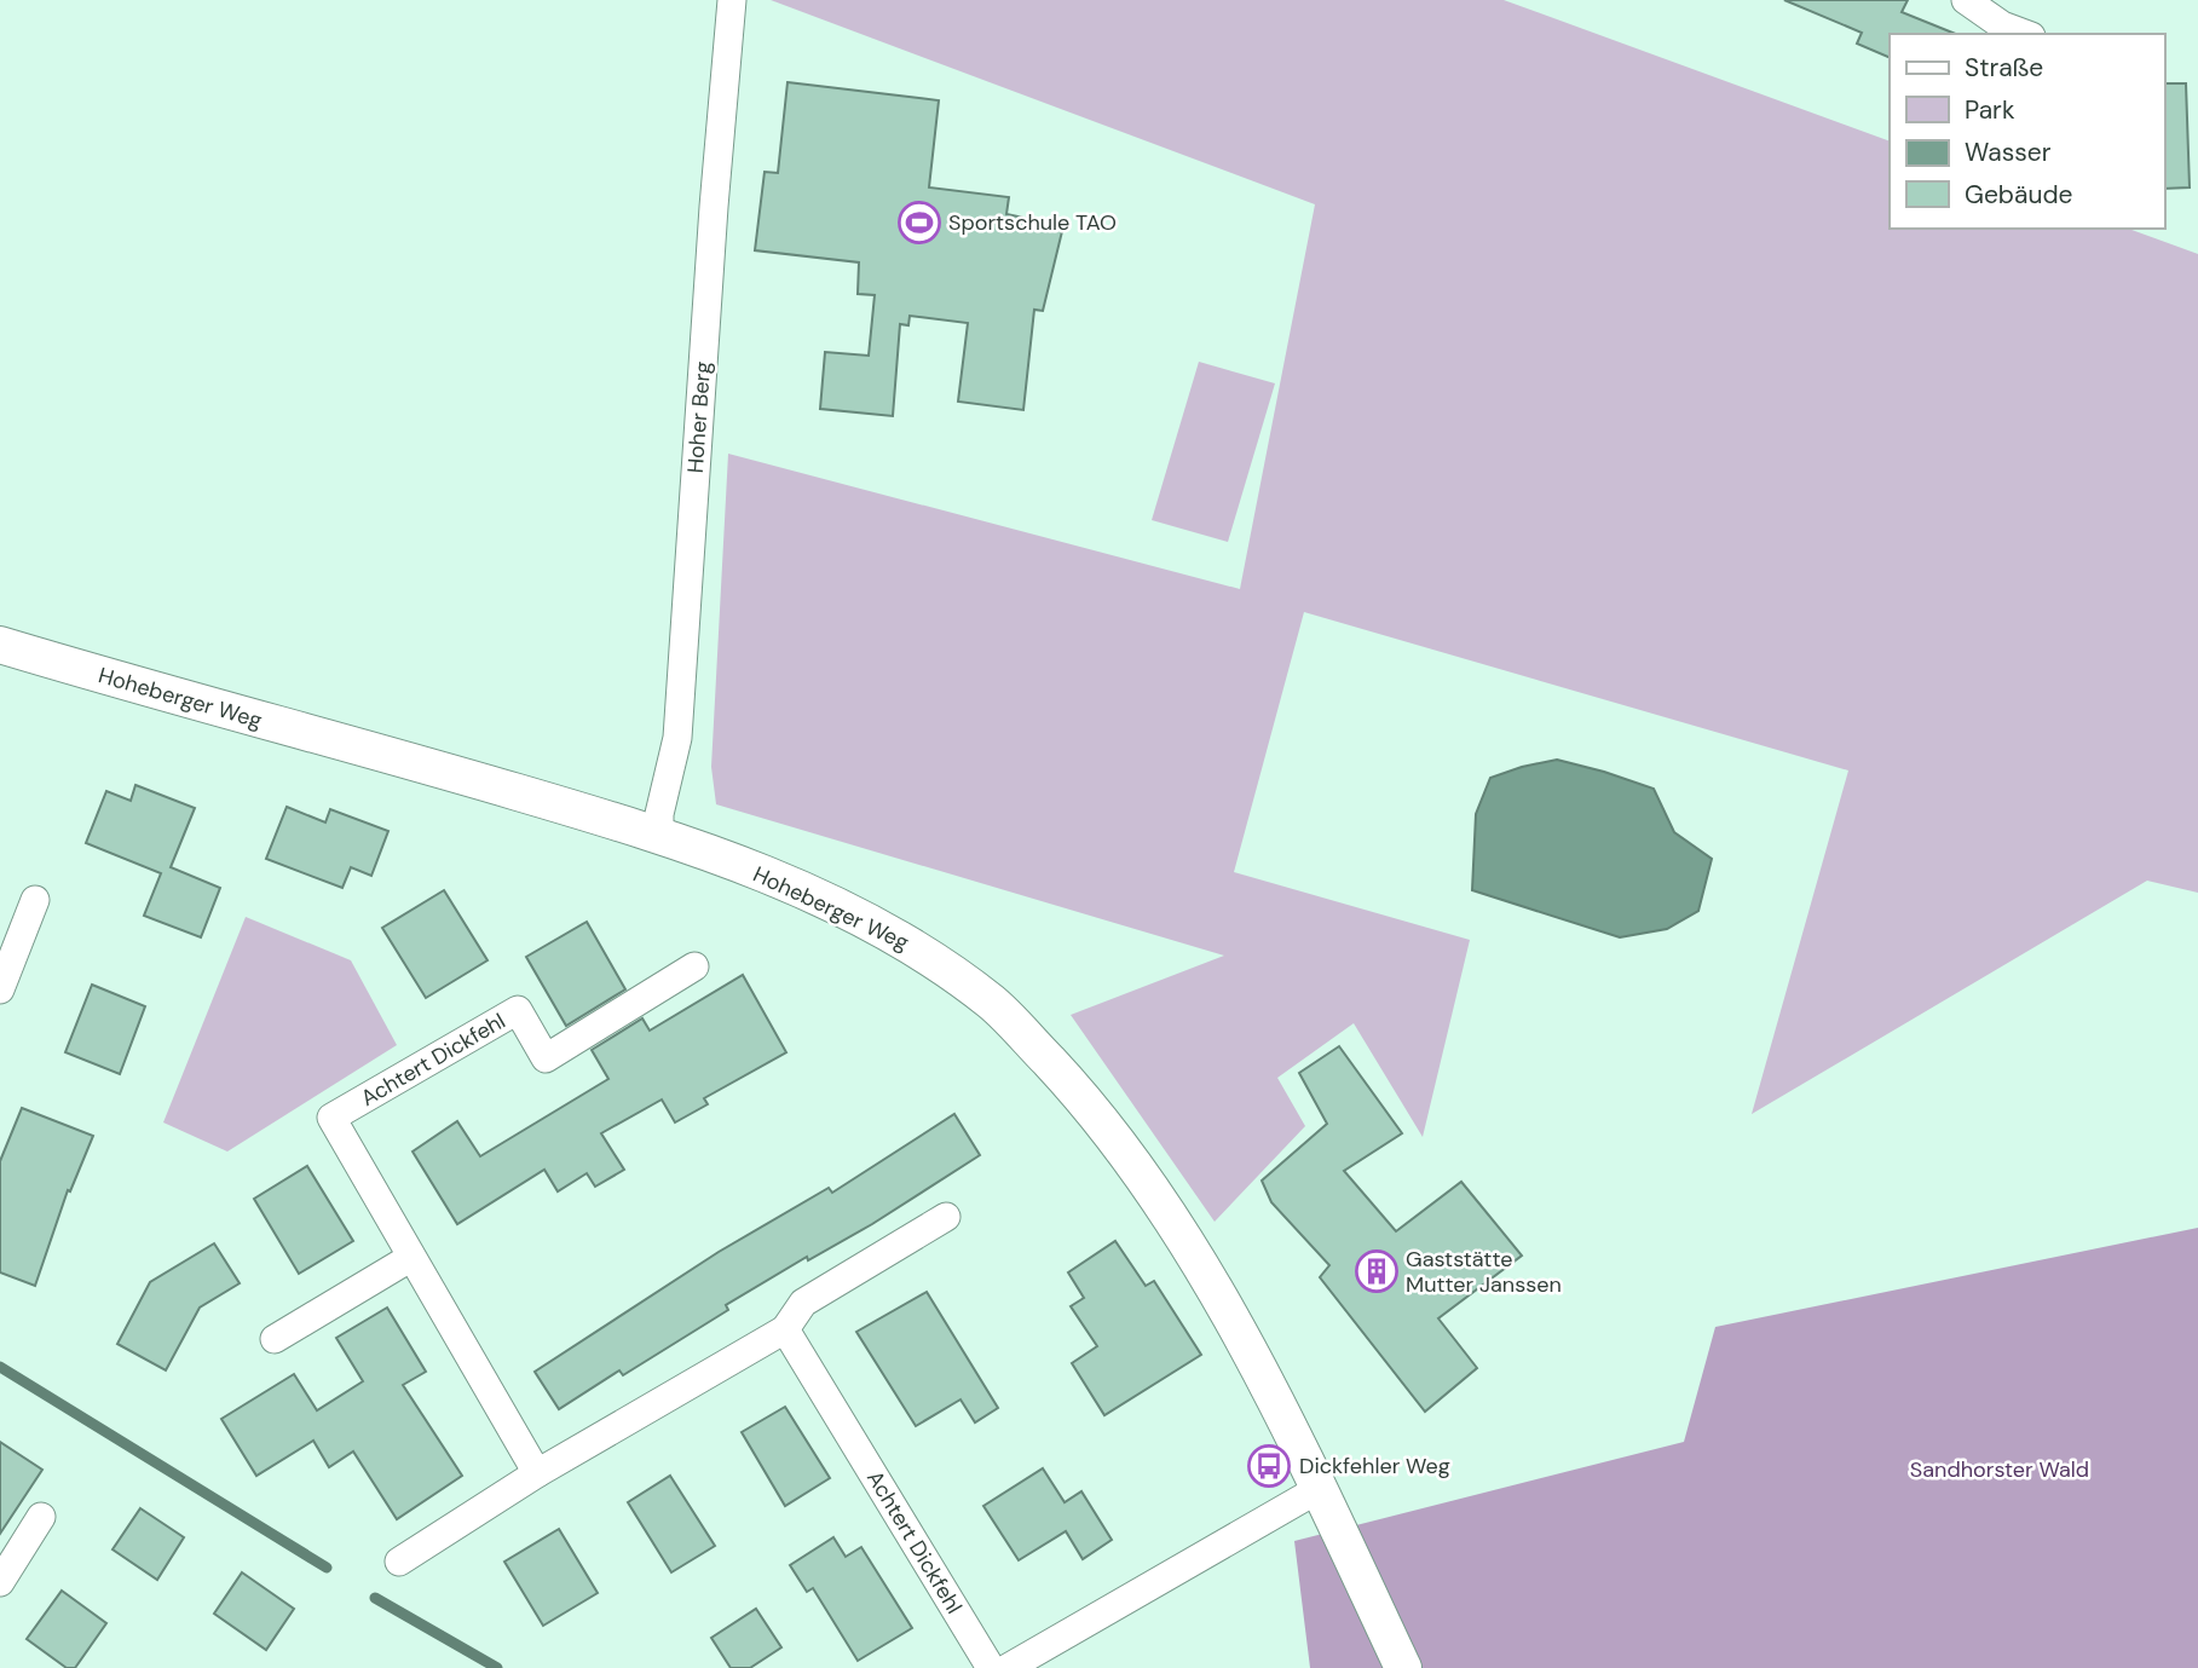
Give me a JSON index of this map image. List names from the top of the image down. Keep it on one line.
{"streets":{"street":["Hoher Berg","Hoheberger Weg","Achtert Dickfehl"]},"crossings":[["Hoher Berg","Hoheberger Weg"]],"parks":["Sandhorster Wald"],"places":{"sports":["Sportschule TAO"],"building":["Gaststätte Mutter Janssen"],"bus stop":["Dickfehler Weg"]},"legend":["Straße","Park","Wasser","Gebäude"]}
